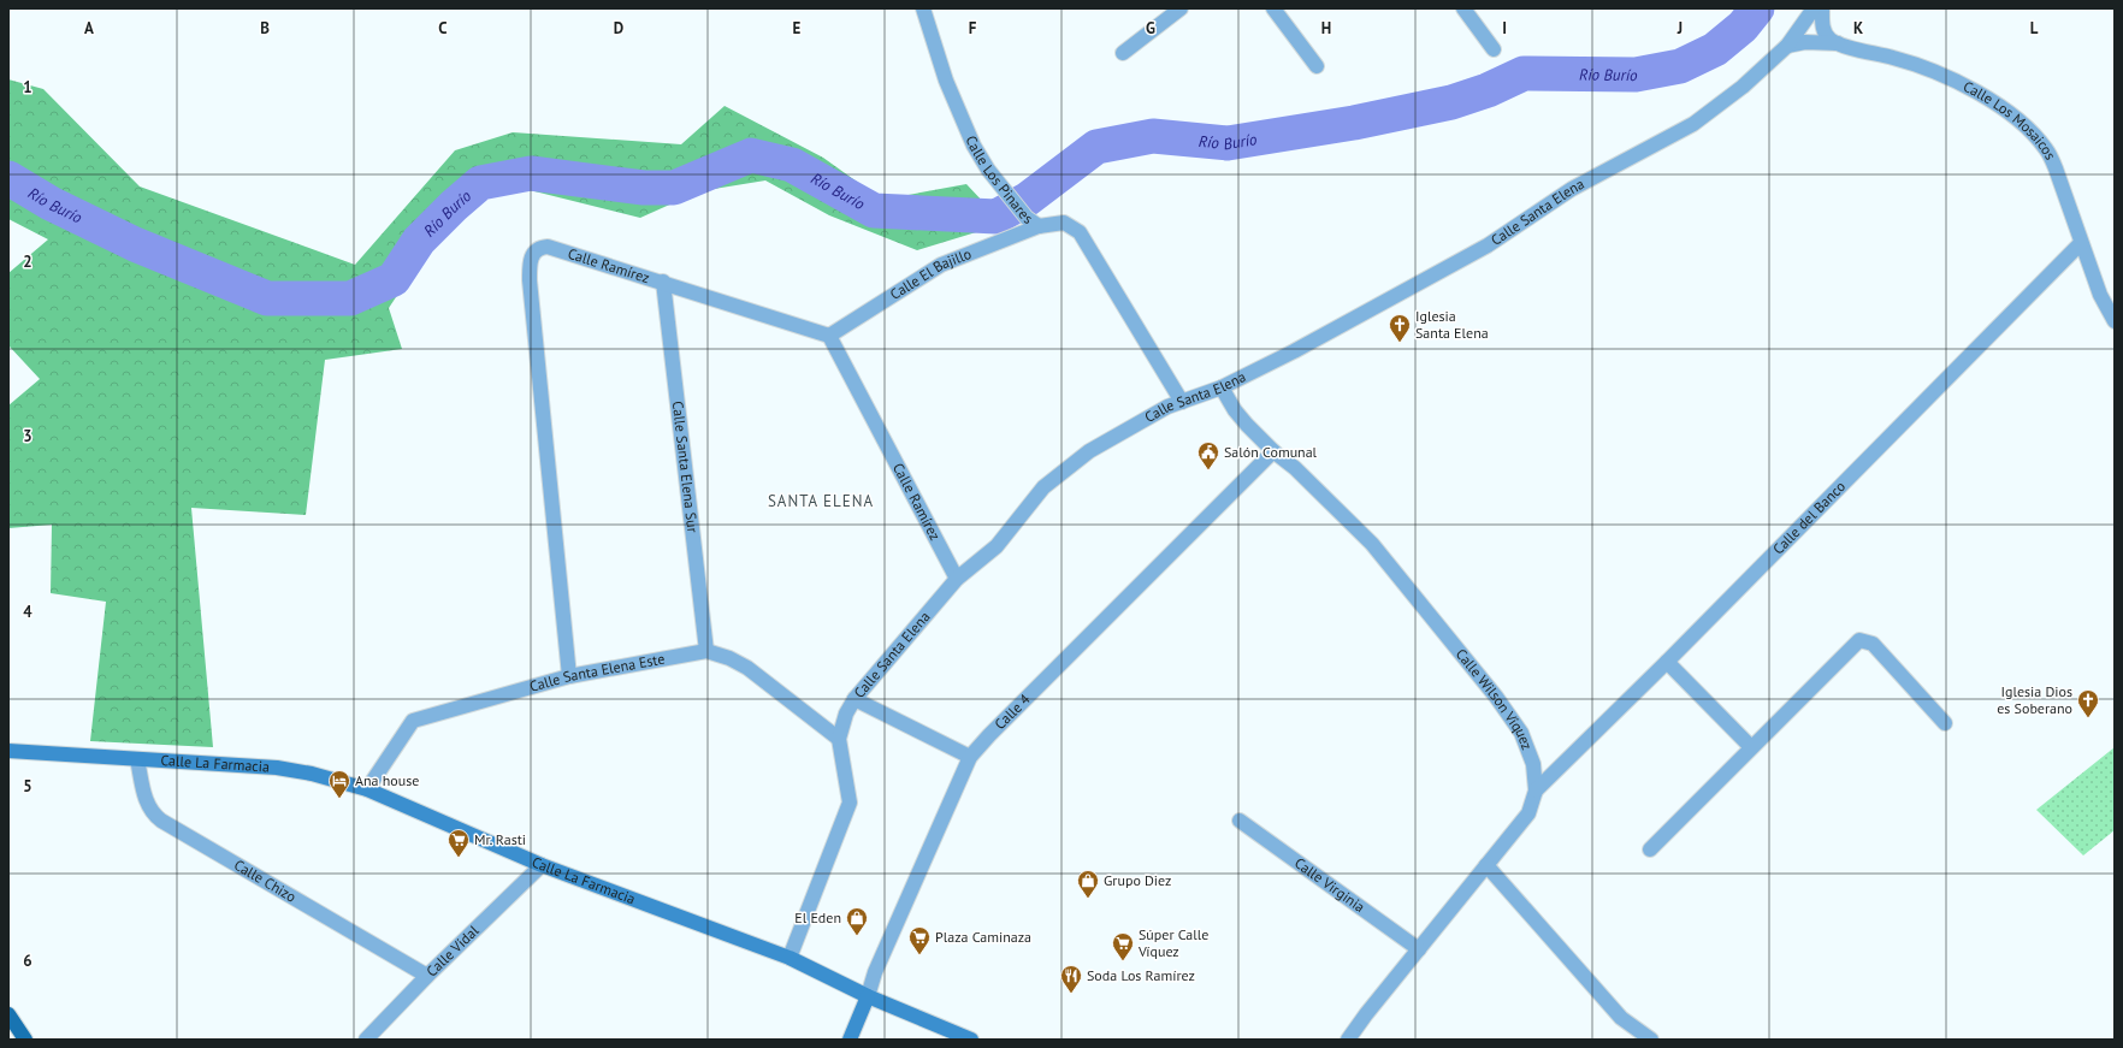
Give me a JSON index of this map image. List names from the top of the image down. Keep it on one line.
{"streets":{"main road":["Calle 4","Calle La Farmacia"],"street":["Calle Los Mosaicos","Calle Los Pinares","Calle Santa Elena","Calle Ramírez","Calle El Bajillo","Calle Santa Elena Sur","Calle del Banco","Calle Santa Elena Este","Calle Wilson Víquez","Calle Chizo","Calle Virginia","Calle Vidal"]},"crossings":[["Calle Los Mosaicos","Calle Santa Elena"],["Calle Los Mosaicos","Calle del Banco"],["Calle Los Pinares","Calle Santa Elena"],["Calle Los Pinares","Calle El Bajillo"],["Calle Santa Elena","Calle Ramírez"],["Calle Santa Elena","Calle Santa Elena Este"],["Calle Santa Elena","Calle Wilson Víquez"],["Calle Santa Elena","Calle La Farmacia"],["Calle Ramírez","Calle El Bajillo"],["Calle Ramírez","Calle Santa Elena Sur"],["Calle Ramírez","Calle Santa Elena Este"],["Calle Santa Elena Sur","Calle Santa Elena Este"],["Calle del Banco","Calle Wilson Víquez"],["Calle Santa Elena Este","Calle La Farmacia"],["Calle Wilson Víquez","Calle 4"],["Calle Wilson Víquez","Calle Virginia"],["Calle 4","Calle La Farmacia"],["Calle La Farmacia","Calle Chizo"],["Calle La Farmacia","Calle Vidal"],["Calle Chizo","Calle Vidal"]],"districts":["SANTA ELENA"],"water":["Río Burío"],"places":{"church":["Iglesia Santa Elena","Iglesia Dios es Soberano"],"public building":["Salón Comunal"],"hotel":["Ana house"],"supermarket":["Mr. Rasti","Plaza Caminaza","Súper Calle Víquez"],"shop":["Grupo Diez","El Eden"],"restaurant":["Soda Los Ramírez"]},"grid":{"columns":["A","B","C","D","E","F","G","H","I","J","K","L"],"rows":["1","2","3","4","5","6"]}}
